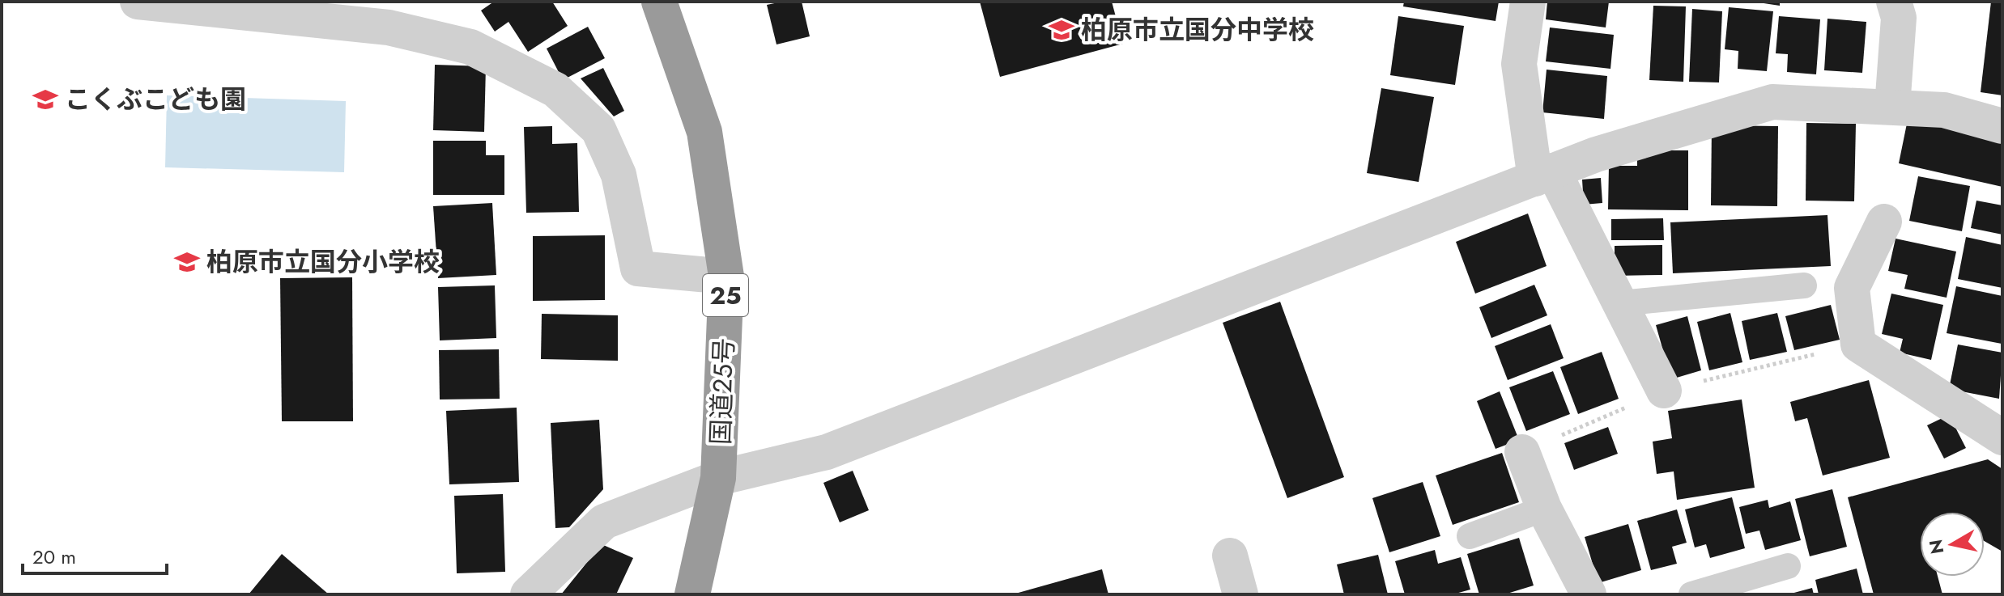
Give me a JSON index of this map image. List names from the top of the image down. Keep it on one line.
{"streets":{"highway":["25","国道25号"]},"places":{"school or university":["柏原市立国分中学校","こくぶこども園","柏原市立国分小学校"]},"scale_bar":"20 m","north":"left"}
